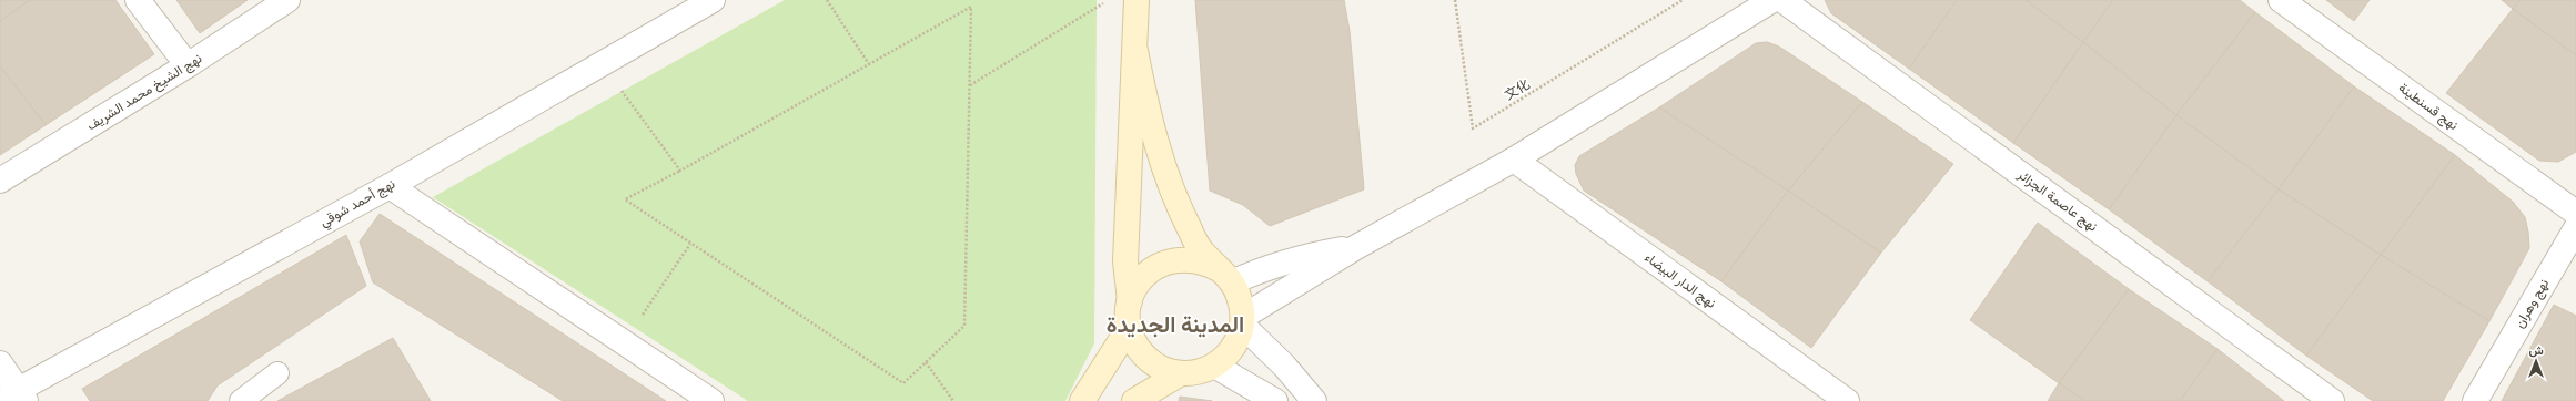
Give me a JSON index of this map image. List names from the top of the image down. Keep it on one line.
{"streets":{"street":["نهج الشيخ محمد الشريف","نهج قسنطينة","نهج عاصمة الجزائر","نهج أحمد شوقي","نهج الدار البيضاء","نهج وهران"],"path":["文化"]},"districts":["المدينة الجديدة"],"north":"top"}
